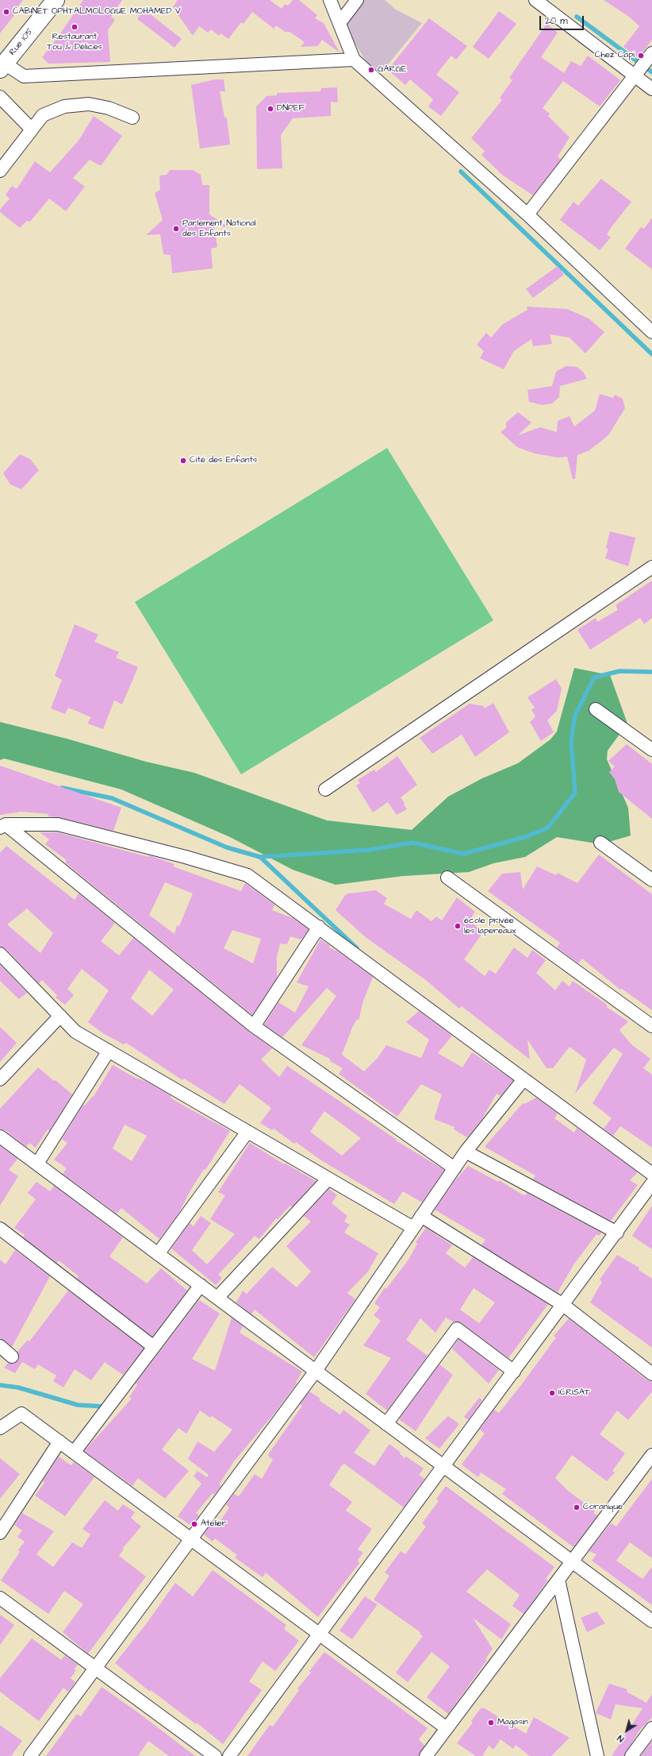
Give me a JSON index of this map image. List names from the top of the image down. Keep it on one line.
{"streets":{"street":["Rue 105"]},"places":["CABINET OPHTALMOLOGUE MOHAMED V","Restaurant Tou & Délices","Chez Capi","GARGE","DNPEF","Parlement National des Enfants","Cité des Enfants","école privée les lapereaux","ICRISAT","Coranique","Atelier","Magasin"],"scale_bar":"20 m","north":"bottom left"}
